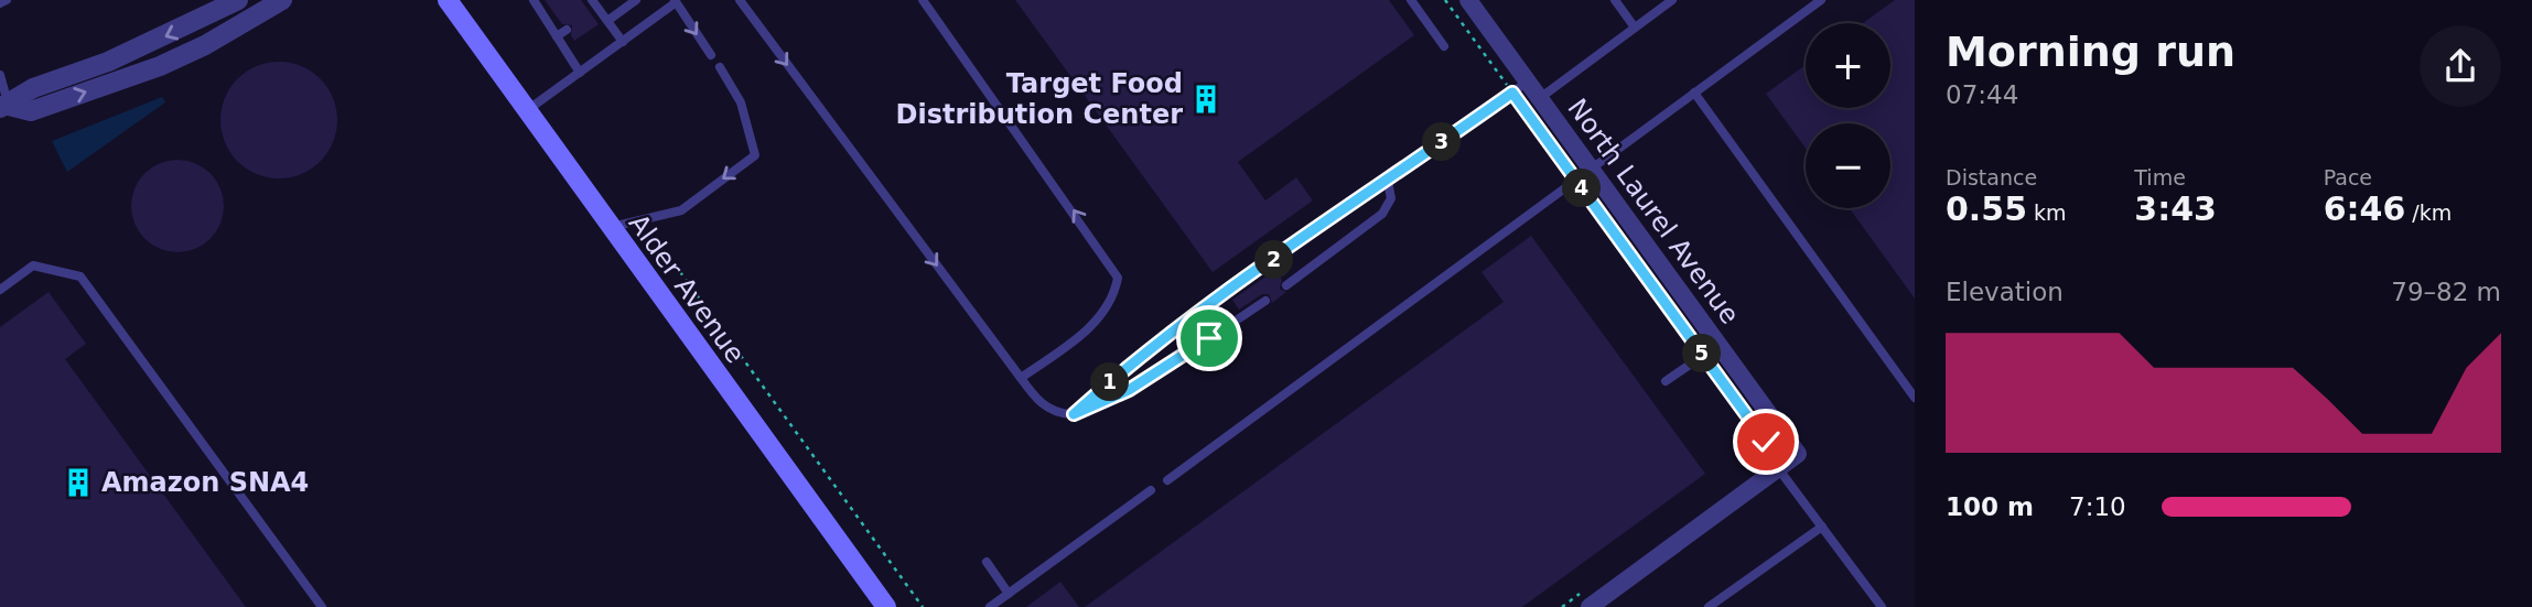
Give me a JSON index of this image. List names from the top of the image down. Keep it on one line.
{"streets":{"main road":["Alder Avenue"],"street":["North Laurel Avenue"]},"places":{"building":["Target Food Distribution Center","Amazon SNA4"]},"page":{"heading":["Morning run","07:44"],"map_buttons":["+","−"],"pins":["3","4","2","5","1"],"stats":[["Distance","0.55 km"],["Time","3:43"],["Pace","6:46 /km"]],"chart":["Elevation","79–82 m"],"list":[{"name":"100 m","note":"7:10"}]}}
